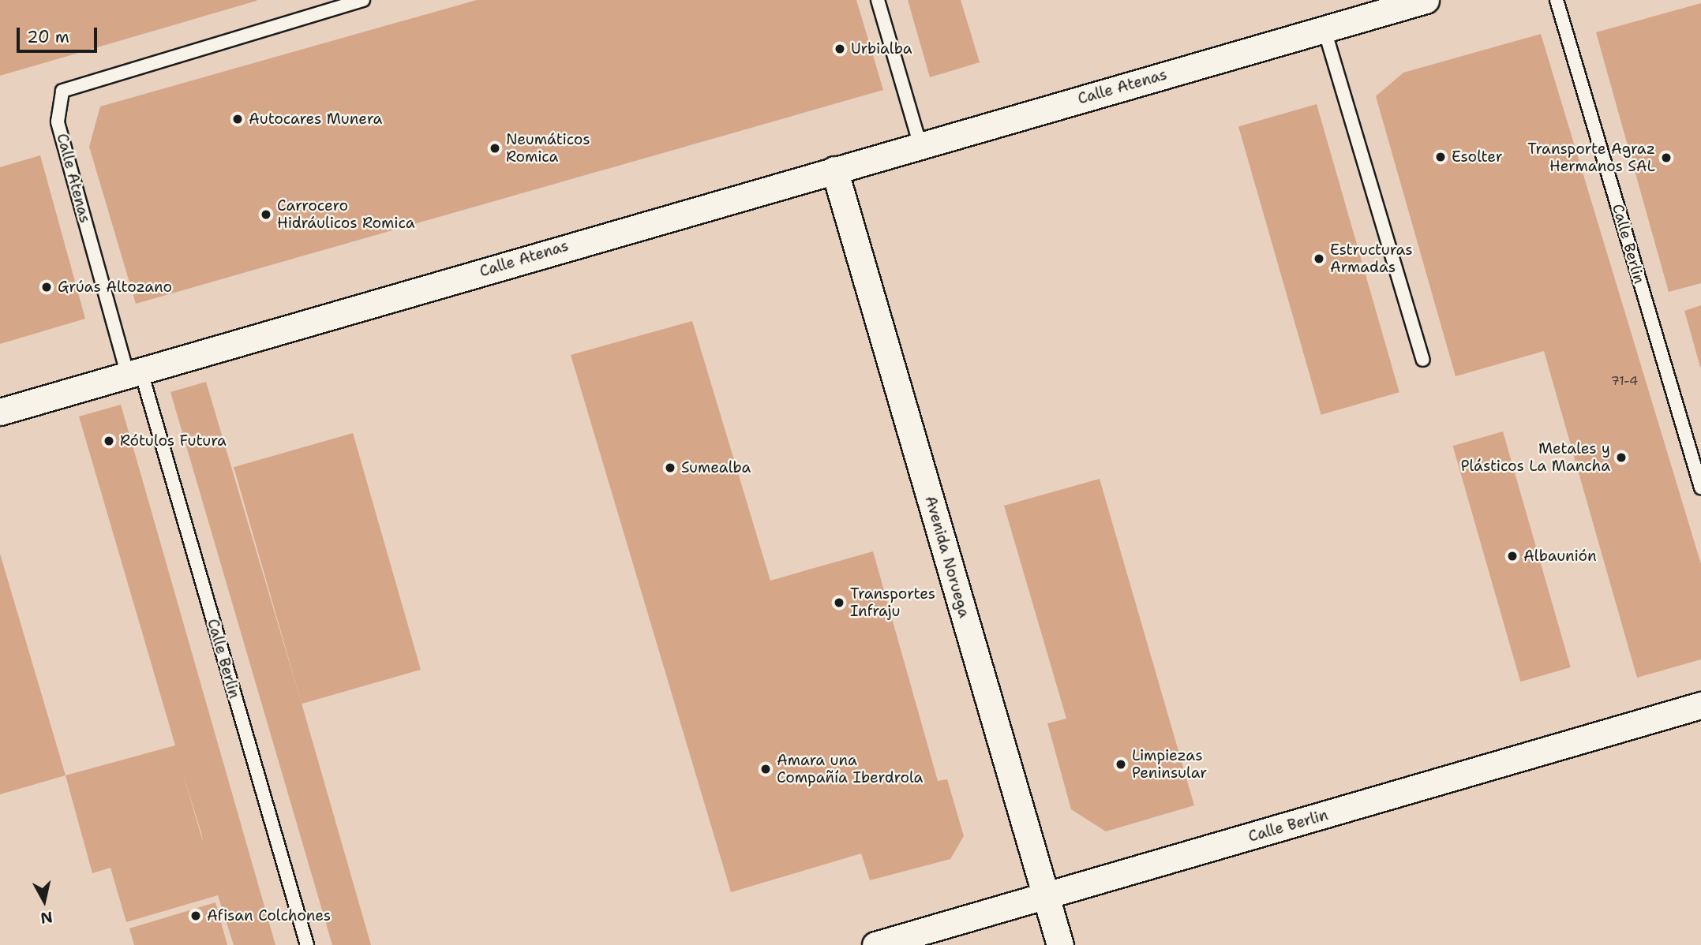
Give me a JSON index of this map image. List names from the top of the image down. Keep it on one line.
{"streets":{"street":["Calle Atenas","Calle Berlin","Avenida Noruega"]},"crossings":[["Calle Atenas","Calle Berlin"],["Calle Atenas","Avenida Noruega"],["Calle Berlin","Avenida Noruega"]],"places":["Urbialba","Autocares Munera","Neumáticos Romica","Esolter","Transporte Agraz Hermanos SAL","Carrocero Hidráulicos Romica","Estructuras Armadas","Grúas Altozano","Rótulos Futura","Metales y Plásticos La Mancha","Sumealba","Albaunión","Transportes Infraju","Limpiezas Peninsular","Amara una Compañía Iberdrola","Afisan Colchones"],"house_numbers":["71-4"],"scale_bar":"20 m","north":"bottom"}
